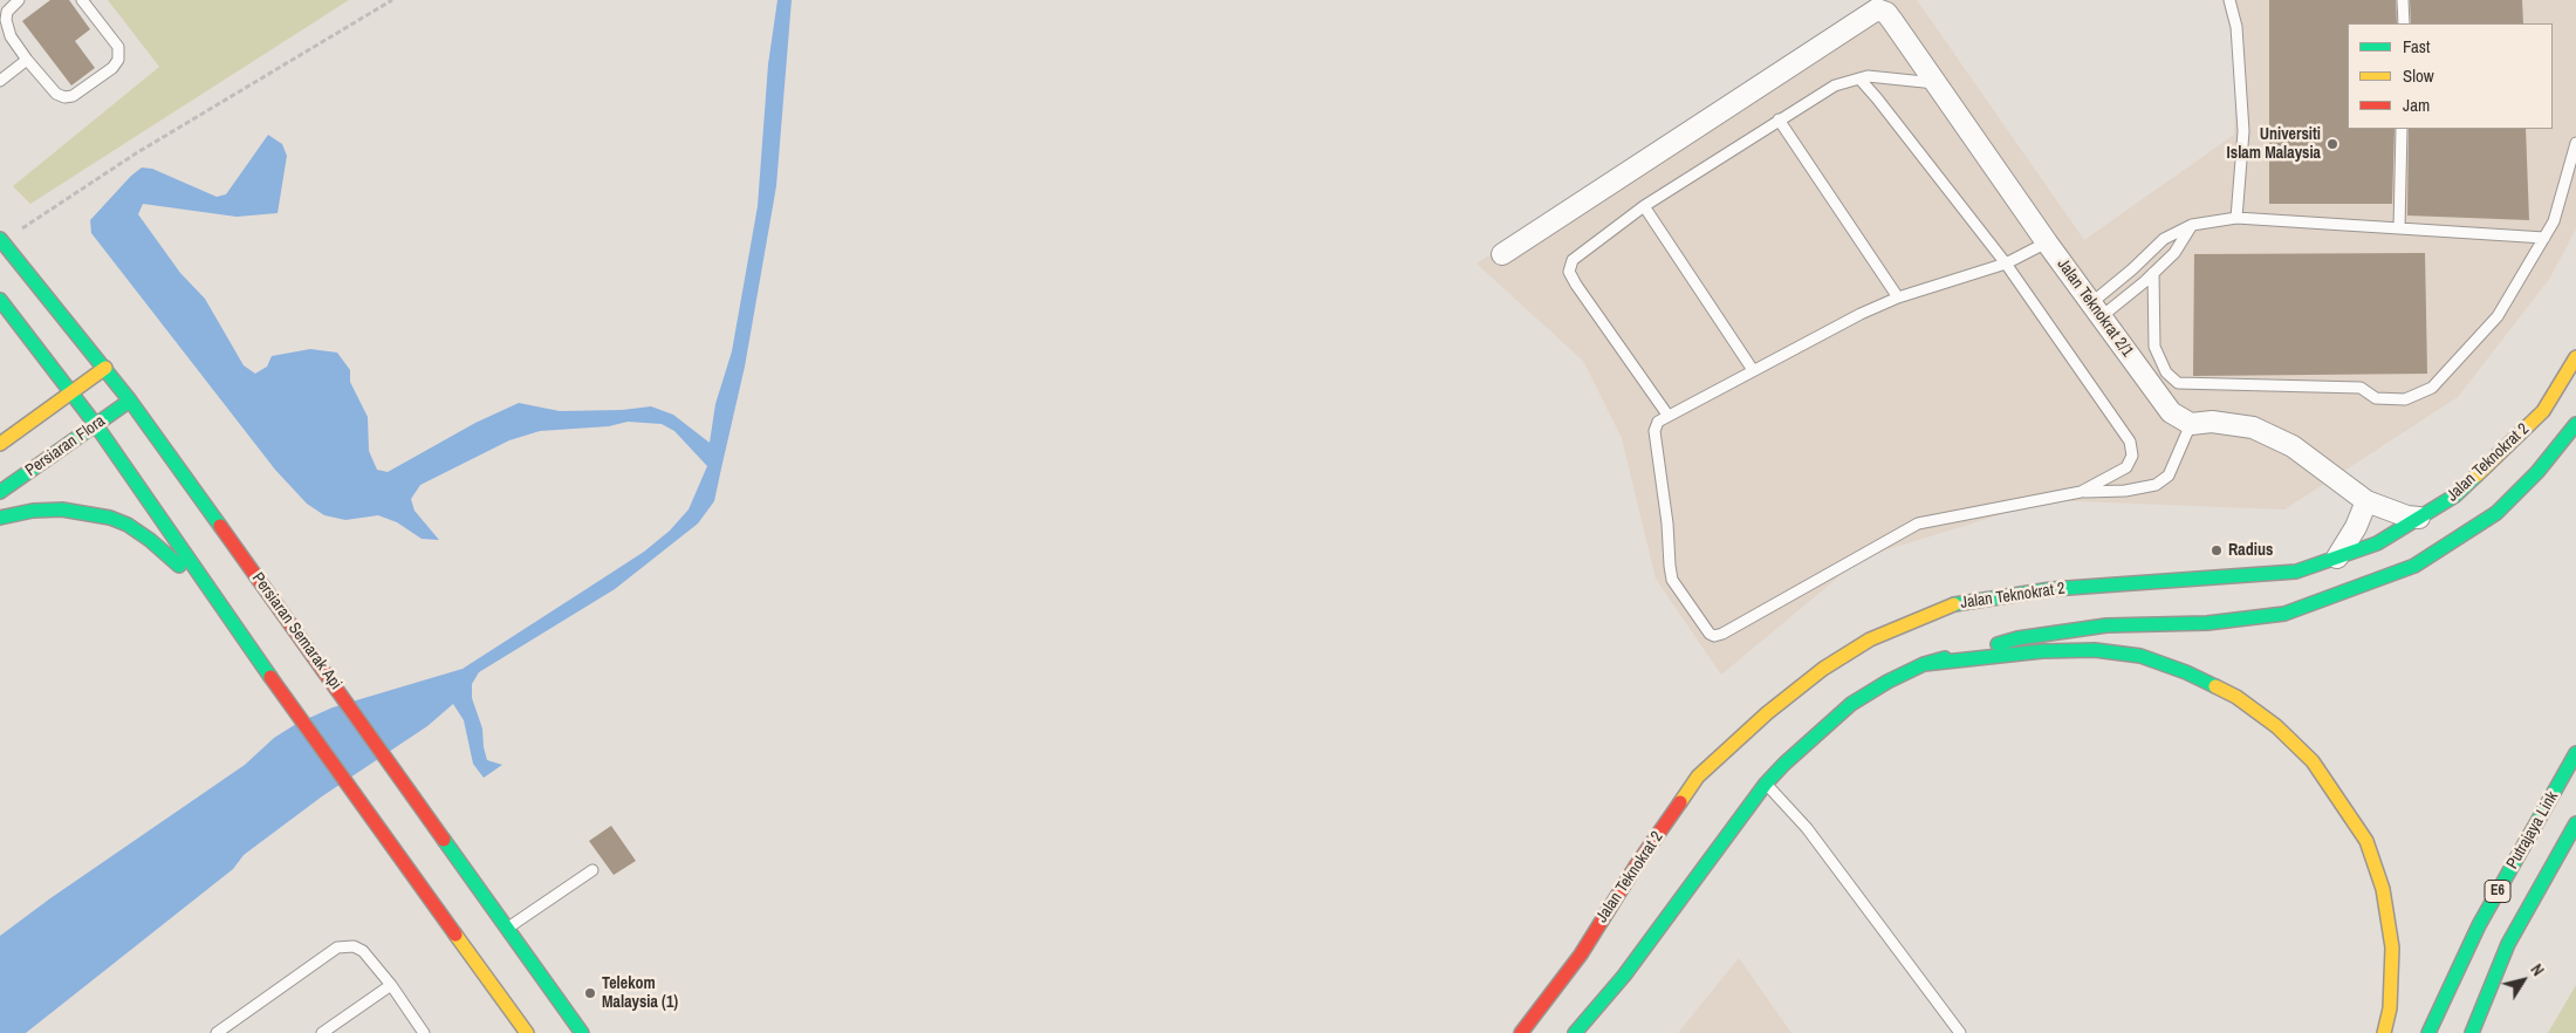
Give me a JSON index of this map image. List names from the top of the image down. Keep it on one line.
{"streets":{"main road":["Persiaran Flora","Jalan Teknokrat 2","Persiaran Semarak Api","Putrajaya Link","E6"],"street":["Jalan Teknokrat 2/1"]},"crossings":[["Persiaran Flora","Persiaran Semarak Api"]],"places":["Universiti Islam Malaysia","Radius","Telekom Malaysia (1)"],"legend":["Fast","Slow","Jam"],"north":"top right"}
